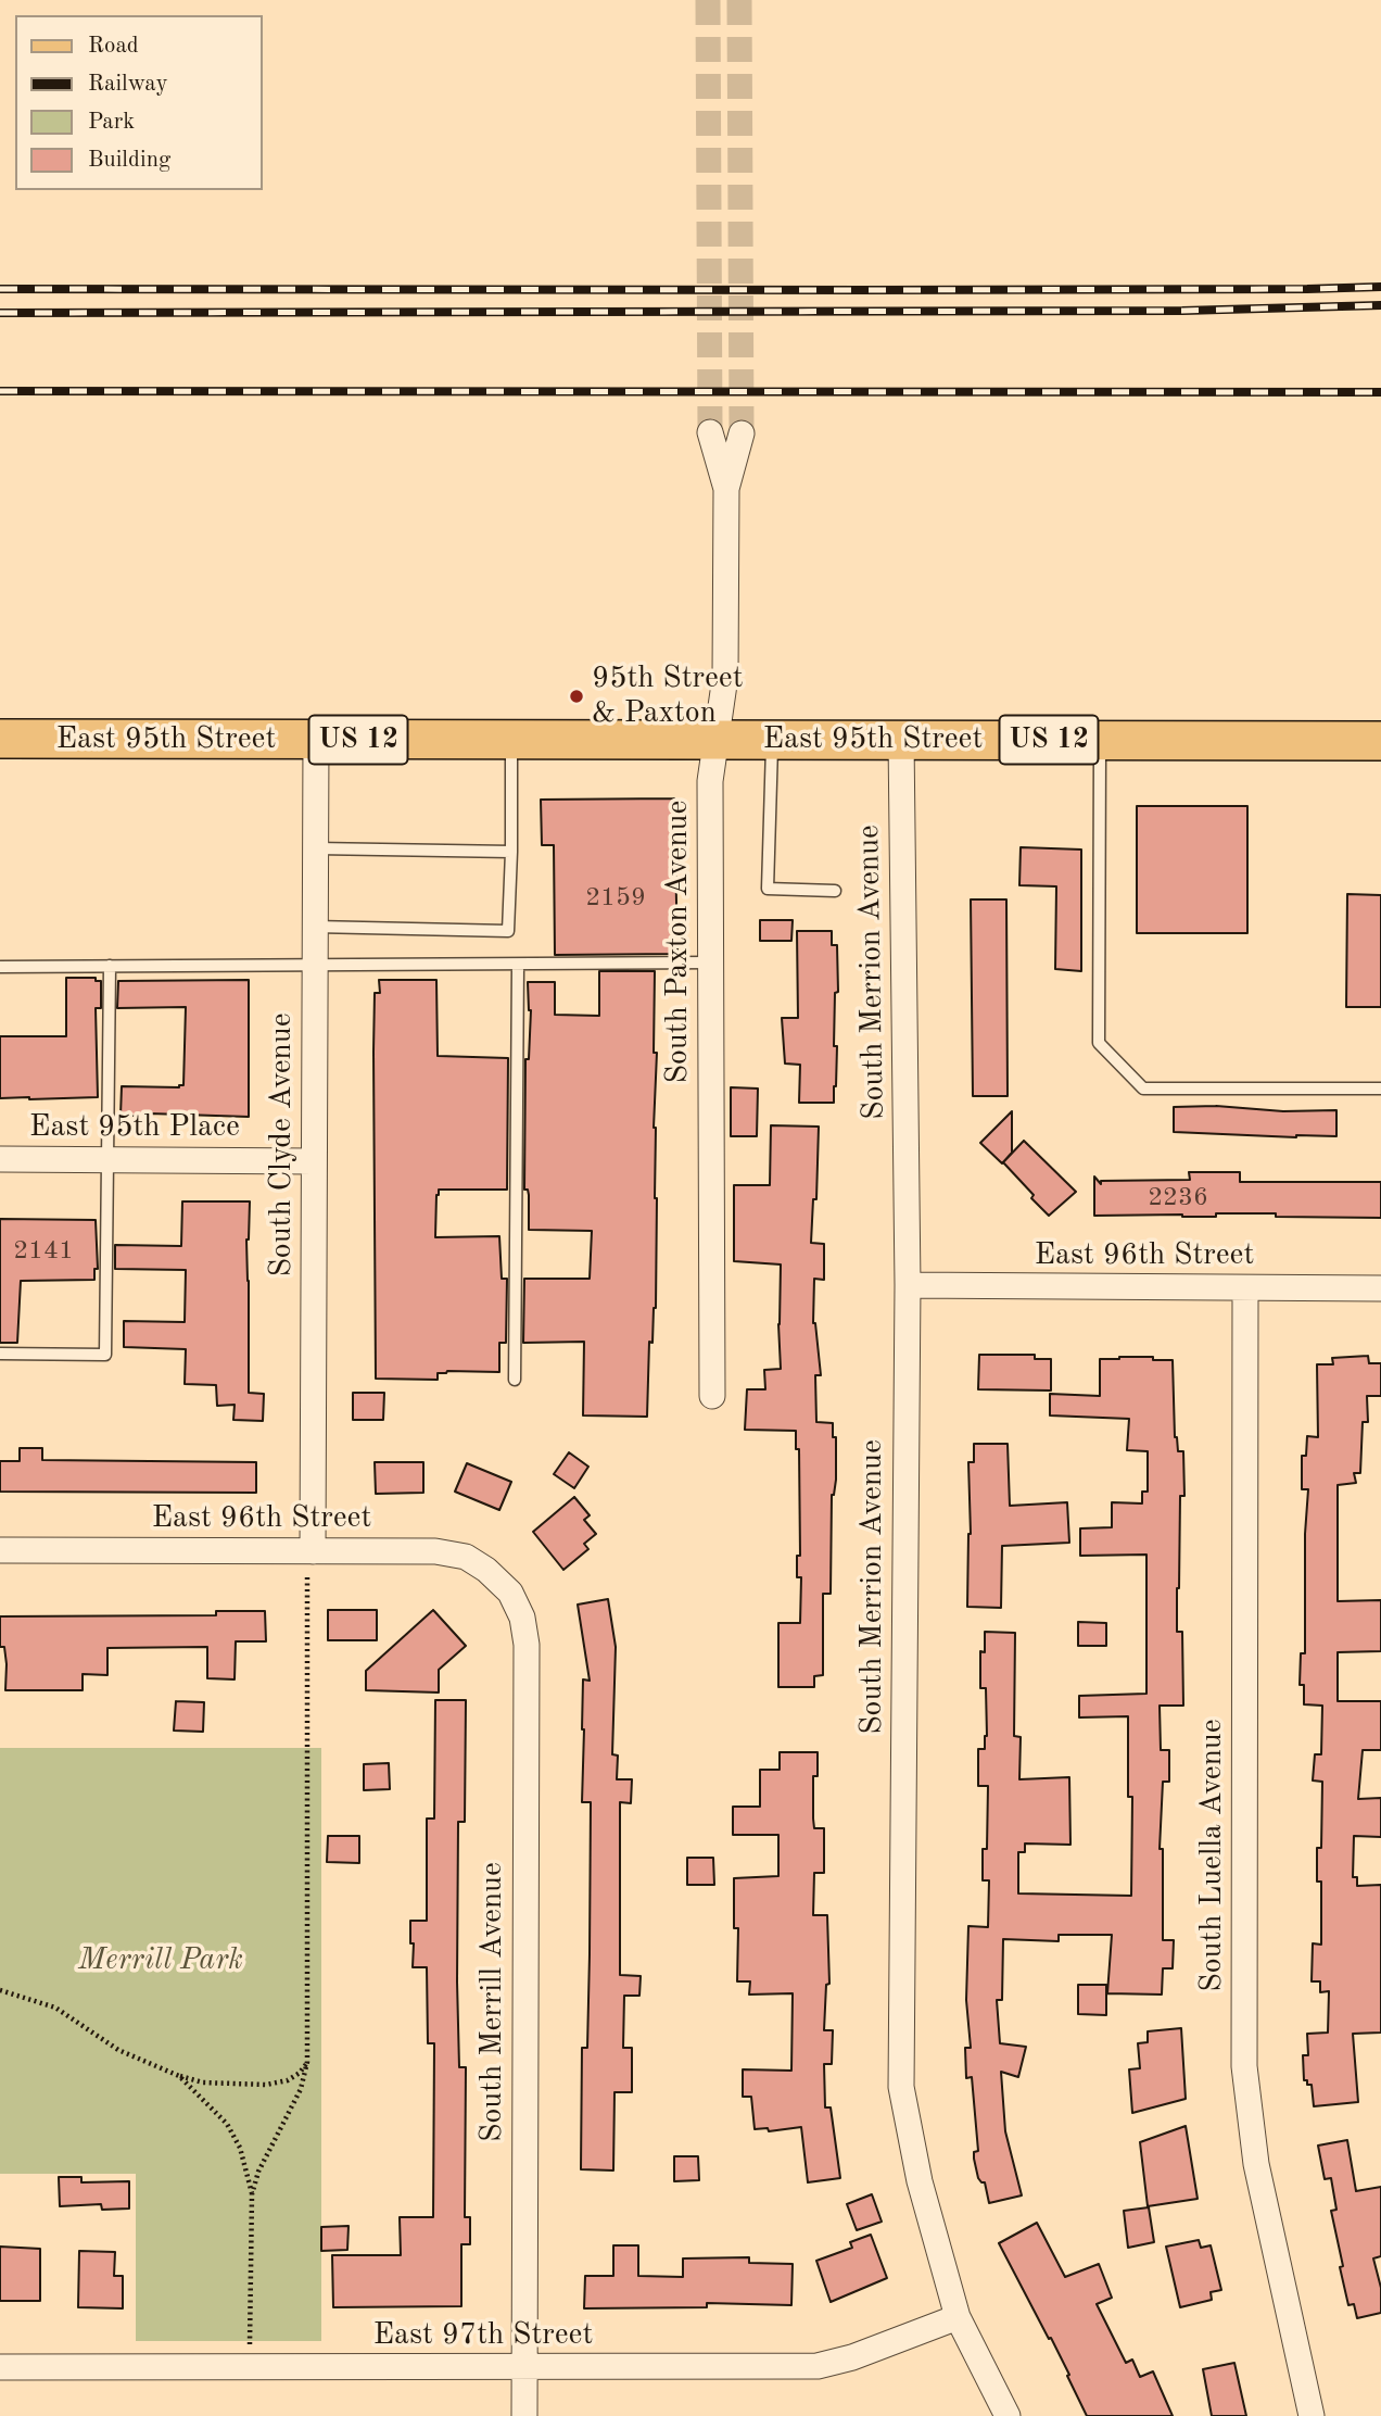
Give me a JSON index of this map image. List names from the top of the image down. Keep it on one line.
{"streets":{"main road":["East 95th Street","US 12"],"street":["South Paxton Avenue","South Merrion Avenue","East 95th Place","South Clyde Avenue","East 96th Street","South Luella Avenue","South Merrill Avenue","East 97th Street"]},"crossings":[["East 95th Street","South Paxton Avenue"],["East 95th Street","South Merrion Avenue"],["East 95th Street","South Clyde Avenue"],["South Merrion Avenue","East 96th Street"],["South Merrion Avenue","East 97th Street"],["East 95th Place","South Clyde Avenue"],["South Clyde Avenue","East 96th Street"],["East 96th Street","South Luella Avenue"],["East 96th Street","South Merrill Avenue"],["South Merrill Avenue","East 97th Street"]],"parks":["Merrill Park"],"places":["95th Street & Paxton"],"house_numbers":["2159","2236","2141"],"legend":["Road","Railway","Park","Building"]}
